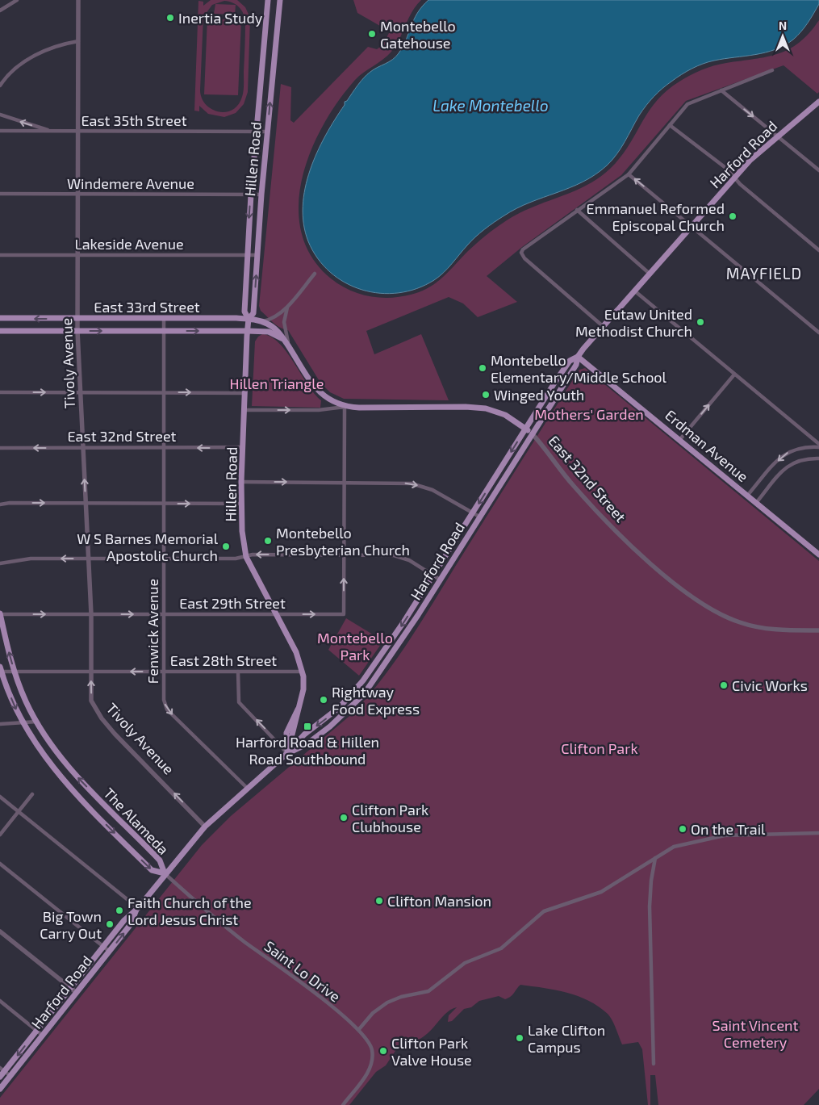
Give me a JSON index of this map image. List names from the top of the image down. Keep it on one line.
{"streets":{"main road":["Harford Road","Hillen Road","East 33rd Street","East 32nd Street","Erdman Avenue","The Alameda"],"street":["East 35th Street","Windemere Avenue","Lakeside Avenue","Tivoly Avenue","East 29th Street","Fenwick Avenue","East 28th Street","Saint Lo Drive"]},"crossings":[["East 35th Street","Hillen Road"],["East 35th Street","Tivoly Avenue"],["Harford Road","Hillen Road"],["Harford Road","Tivoly Avenue"],["Harford Road","East 32nd Street"],["Harford Road","Erdman Avenue"],["Harford Road","Fenwick Avenue"],["Harford Road","The Alameda"],["Harford Road","Saint Lo Drive"],["Hillen Road","Windemere Avenue"],["Hillen Road","Lakeside Avenue"],["Hillen Road","East 33rd Street"],["Hillen Road","East 32nd Street"],["Hillen Road","East 29th Street"],["Hillen Road","East 28th Street"],["Windemere Avenue","Tivoly Avenue"],["Lakeside Avenue","Tivoly Avenue"],["East 33rd Street","Tivoly Avenue"],["East 33rd Street","East 32nd Street"],["East 33rd Street","Fenwick Avenue"],["Tivoly Avenue","East 32nd Street"],["Tivoly Avenue","East 29th Street"],["Tivoly Avenue","East 28th Street"],["East 32nd Street","Fenwick Avenue"],["East 29th Street","Fenwick Avenue"],["East 29th Street","The Alameda"],["Fenwick Avenue","East 28th Street"],["East 28th Street","The Alameda"],["The Alameda","Saint Lo Drive"]],"one_way":["East 29th Street"],"districts":["MAYFIELD"],"water":["Lake Montebello"],"parks":["Hillen Triangle","Mothers' Garden","Montebello Park","Clifton Park","Saint Vincent Cemetery"],"places":{"other":["Inertia Study","Montebello Gatehouse","Emmanuel Reformed Episcopal Church","Eutaw United Methodist Church","Montebello Elementary/Middle School","Winged Youth","Montebello Presbyterian Church","W S Barnes Memorial Apostolic Church","Civic Works","Rightway Food Express","Clifton Park Clubhouse","On the Trail","Clifton Mansion","Faith Church of the Lord Jesus Christ","Big Town Carry Out","Lake Clifton Campus","Clifton Park Valve House"],"transit":["Harford Road & Hillen Road Southbound"]},"north":"top"}
